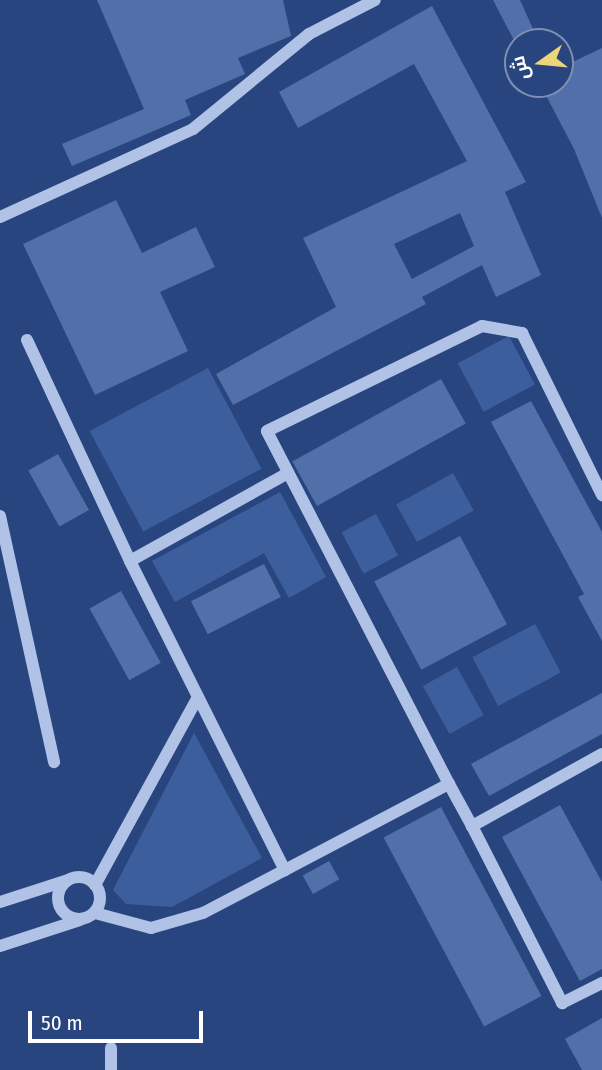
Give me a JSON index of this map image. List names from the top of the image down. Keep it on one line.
{"scale_bar":"50 m","north":"left"}
